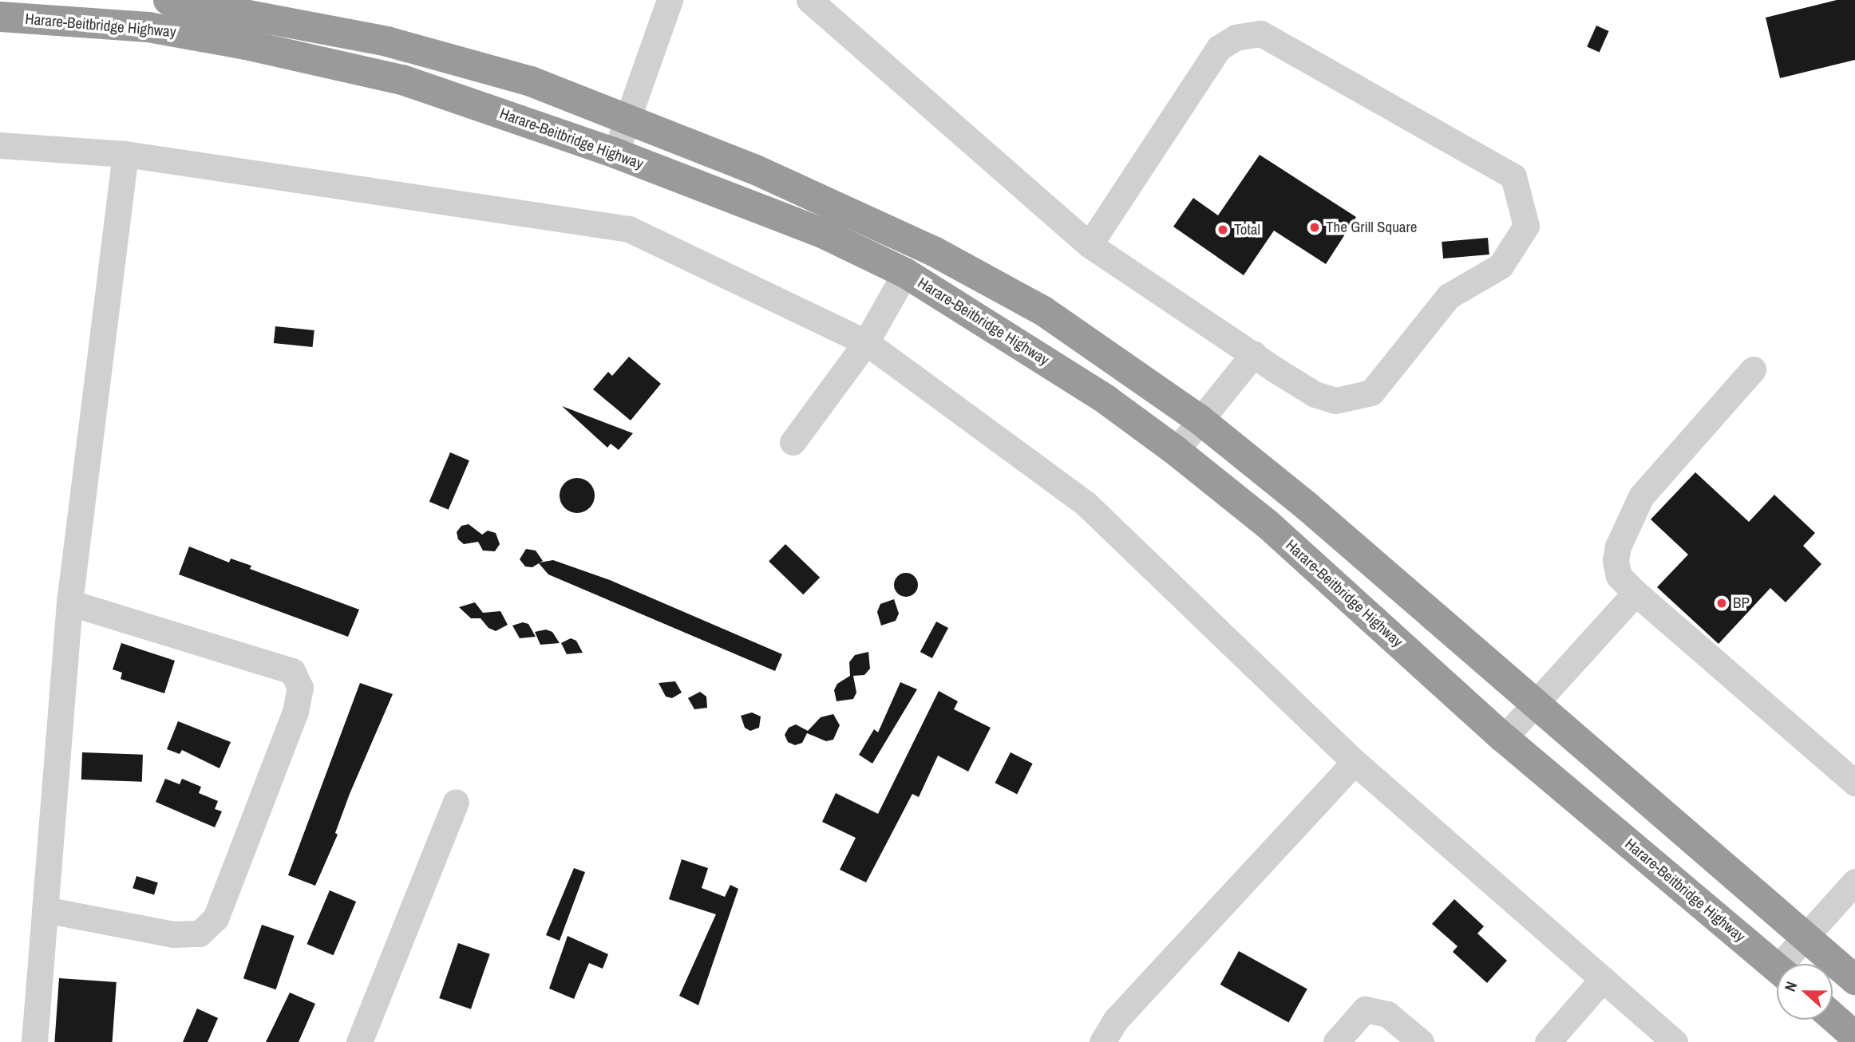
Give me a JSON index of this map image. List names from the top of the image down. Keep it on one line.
{"streets":{"highway":["Harare-Beitbridge Highway"]},"places":["The Grill Square","Total","BP"],"north":"left"}
